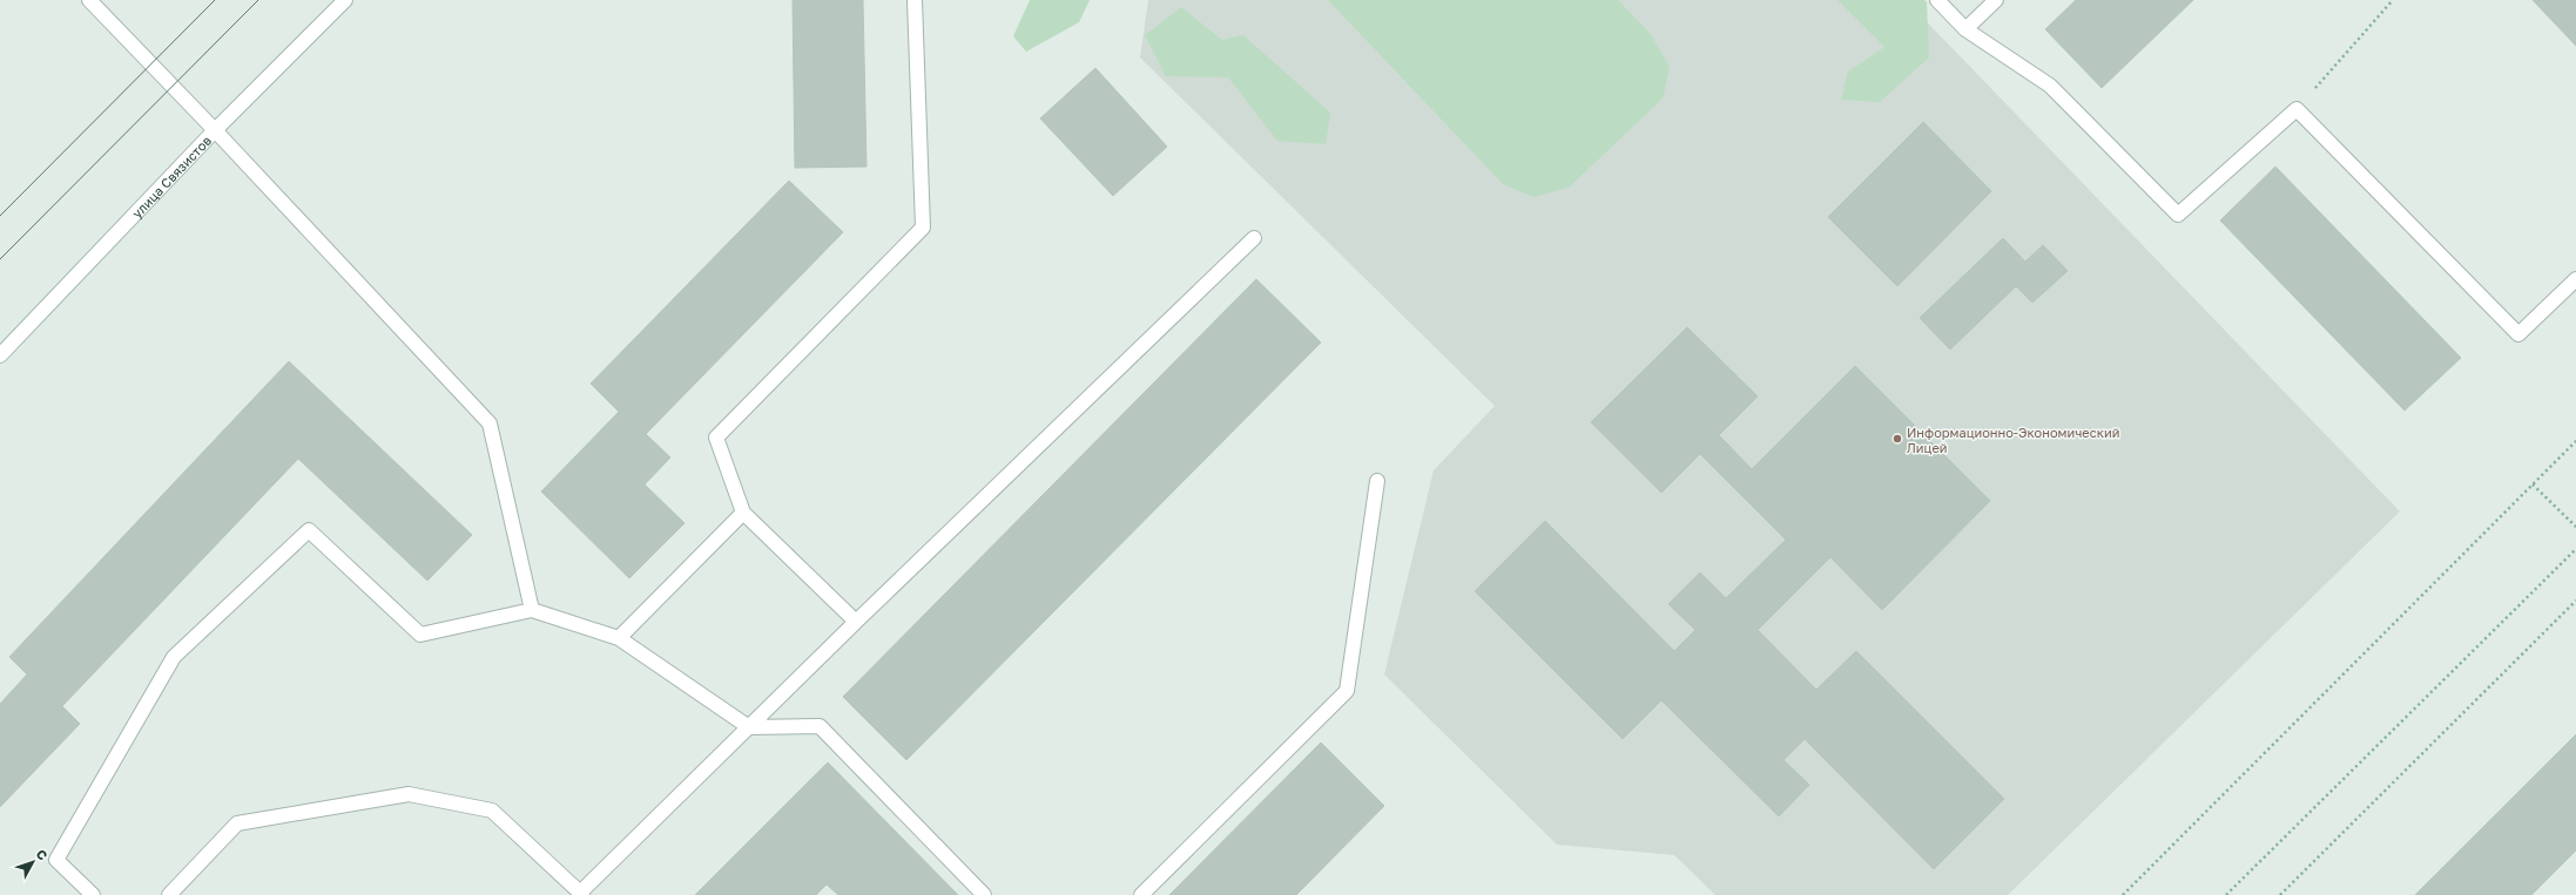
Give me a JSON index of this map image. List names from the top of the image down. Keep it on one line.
{"streets":{"main road":["улица Связистов"]},"places":["Информационно-Экономический Лицей"],"north":"top right"}
